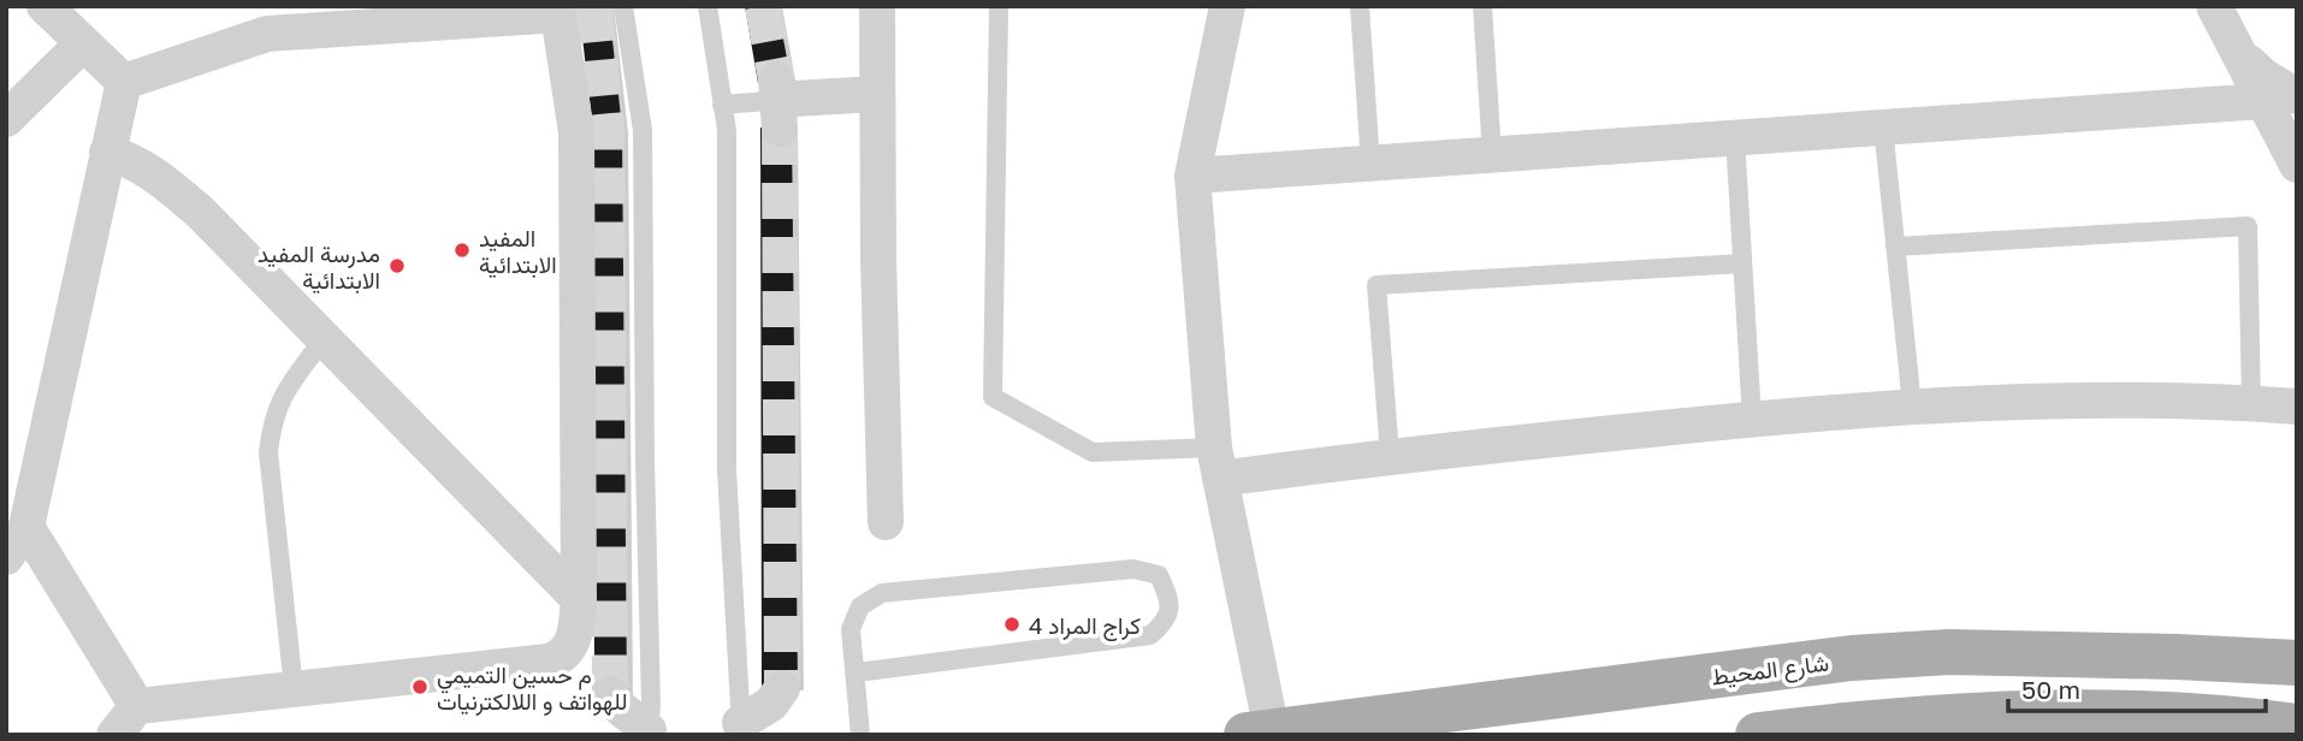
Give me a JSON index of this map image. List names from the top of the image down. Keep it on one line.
{"streets":{"main road":["شارع المحيط"]},"places":["المفيد الابتدائية","مدرسة المفيد الابتدائية","كراج المراد 4","م حسين التميمي للهواتف و اللالكترنيات"],"scale_bar":"50 m"}
